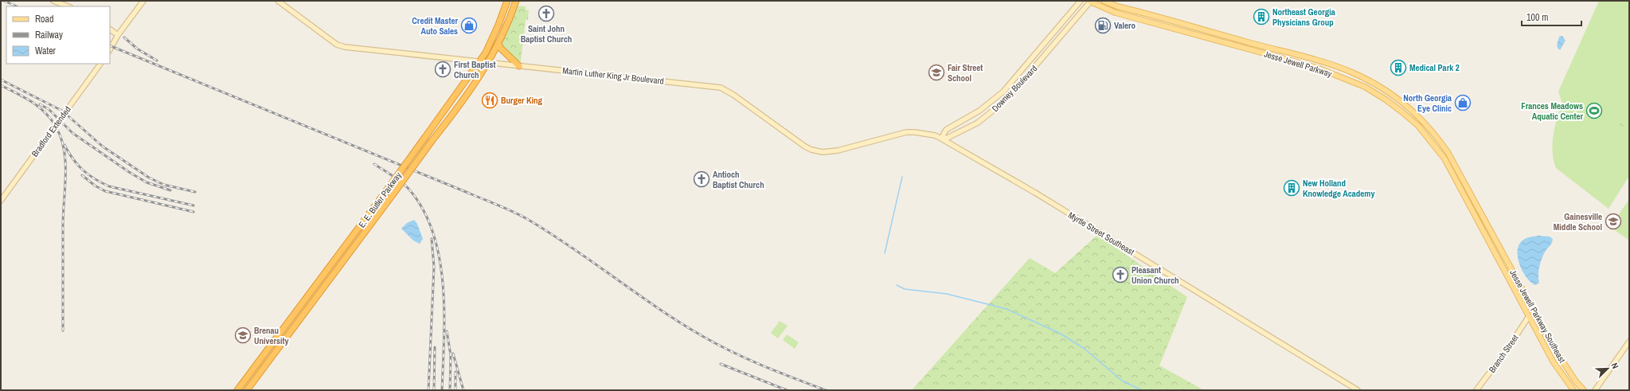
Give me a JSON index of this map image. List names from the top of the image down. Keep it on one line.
{"streets":{"highway":["E. E. Butler Parkway"],"main road":["Jesse Jewell Parkway","Martin Luther King Jr Boulevard","Downey Boulevard","Bradford Extended","Myrtle Street Southeast","Jesse Jewell Parkway Southeast","Branch Street"]},"crossings":[["Jesse Jewell Parkway","Downey Boulevard"],["Jesse Jewell Parkway","Jesse Jewell Parkway Southeast"],["Martin Luther King Jr Boulevard","Downey Boulevard"],["Martin Luther King Jr Boulevard","E. E. Butler Parkway"],["Martin Luther King Jr Boulevard","Myrtle Street Southeast"],["Downey Boulevard","Myrtle Street Southeast"],["Jesse Jewell Parkway Southeast","Branch Street"]],"places":{"church":["Saint John Baptist Church","First Baptist Church","Antioch Baptist Church","Pleasant Union Church"],"building":["Northeast Georgia Physicians Group","Medical Park 2","New Holland Knowledge Academy"],"shop":["Credit Master Auto Sales","North Georgia Eye Clinic"],"fuel station":["Valero"],"school or university":["Fair Street School","Gainesville Middle School","Brenau University"],"restaurant":["Burger King"],"sports":["Frances Meadows Aquatic Center"]},"legend":["Road","Railway","Water"],"scale_bar":"100 m","north":"top right"}
